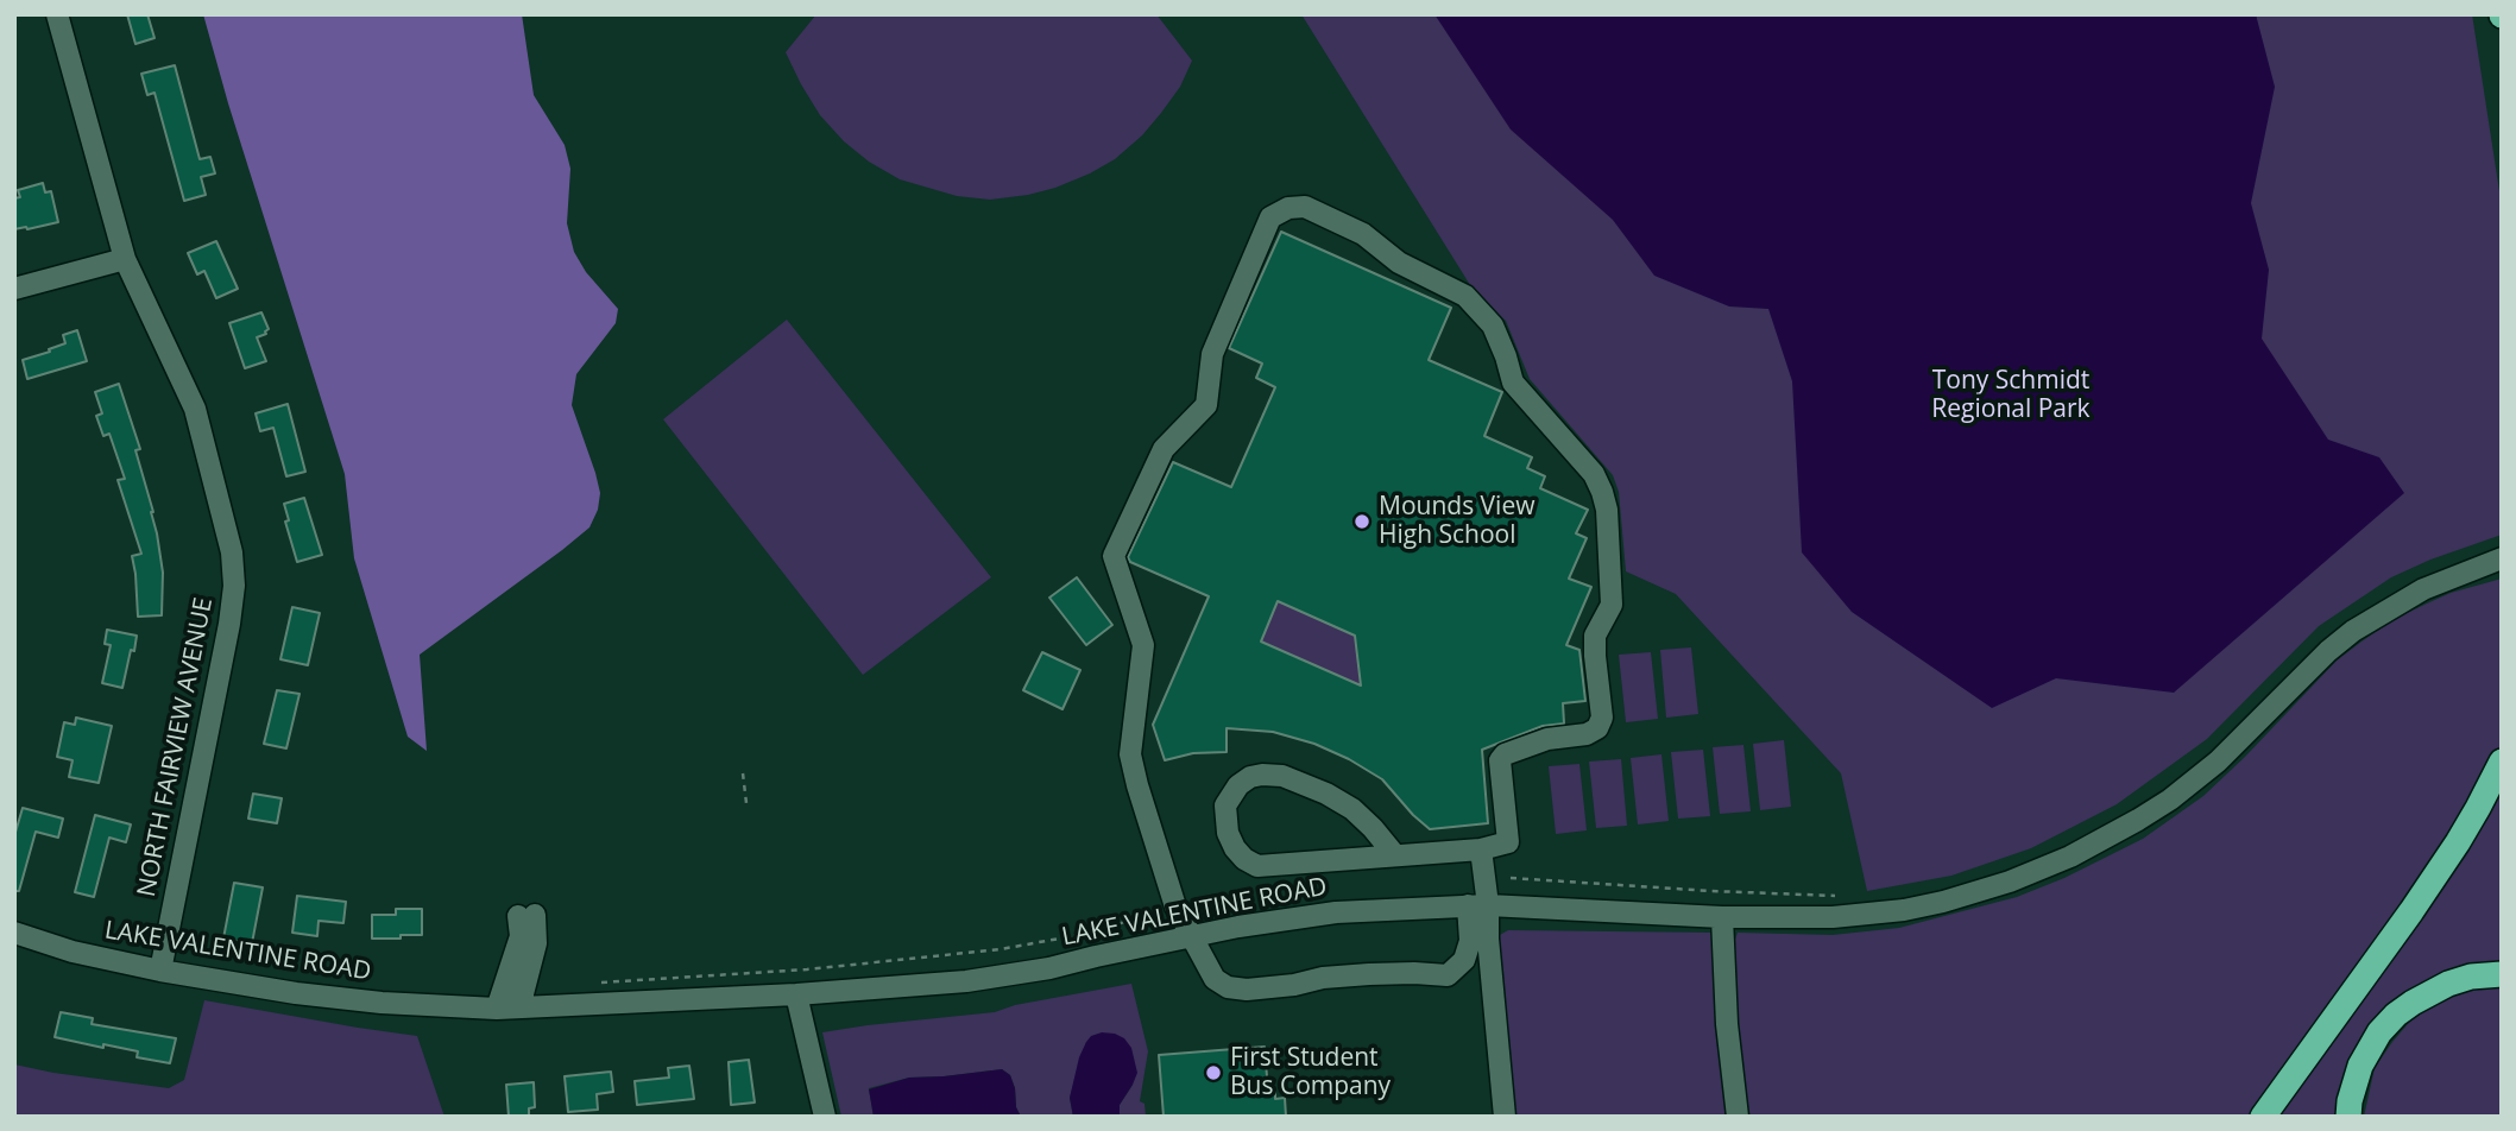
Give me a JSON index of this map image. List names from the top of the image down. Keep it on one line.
{"streets":{"street":["NORTH FAIRVIEW AVENUE","LAKE VALENTINE ROAD"]},"crossings":[["NORTH FAIRVIEW AVENUE","LAKE VALENTINE ROAD"]],"parks":["Tony Schmidt Regional Park"],"places":["Mounds View High School","First Student Bus Company"]}
